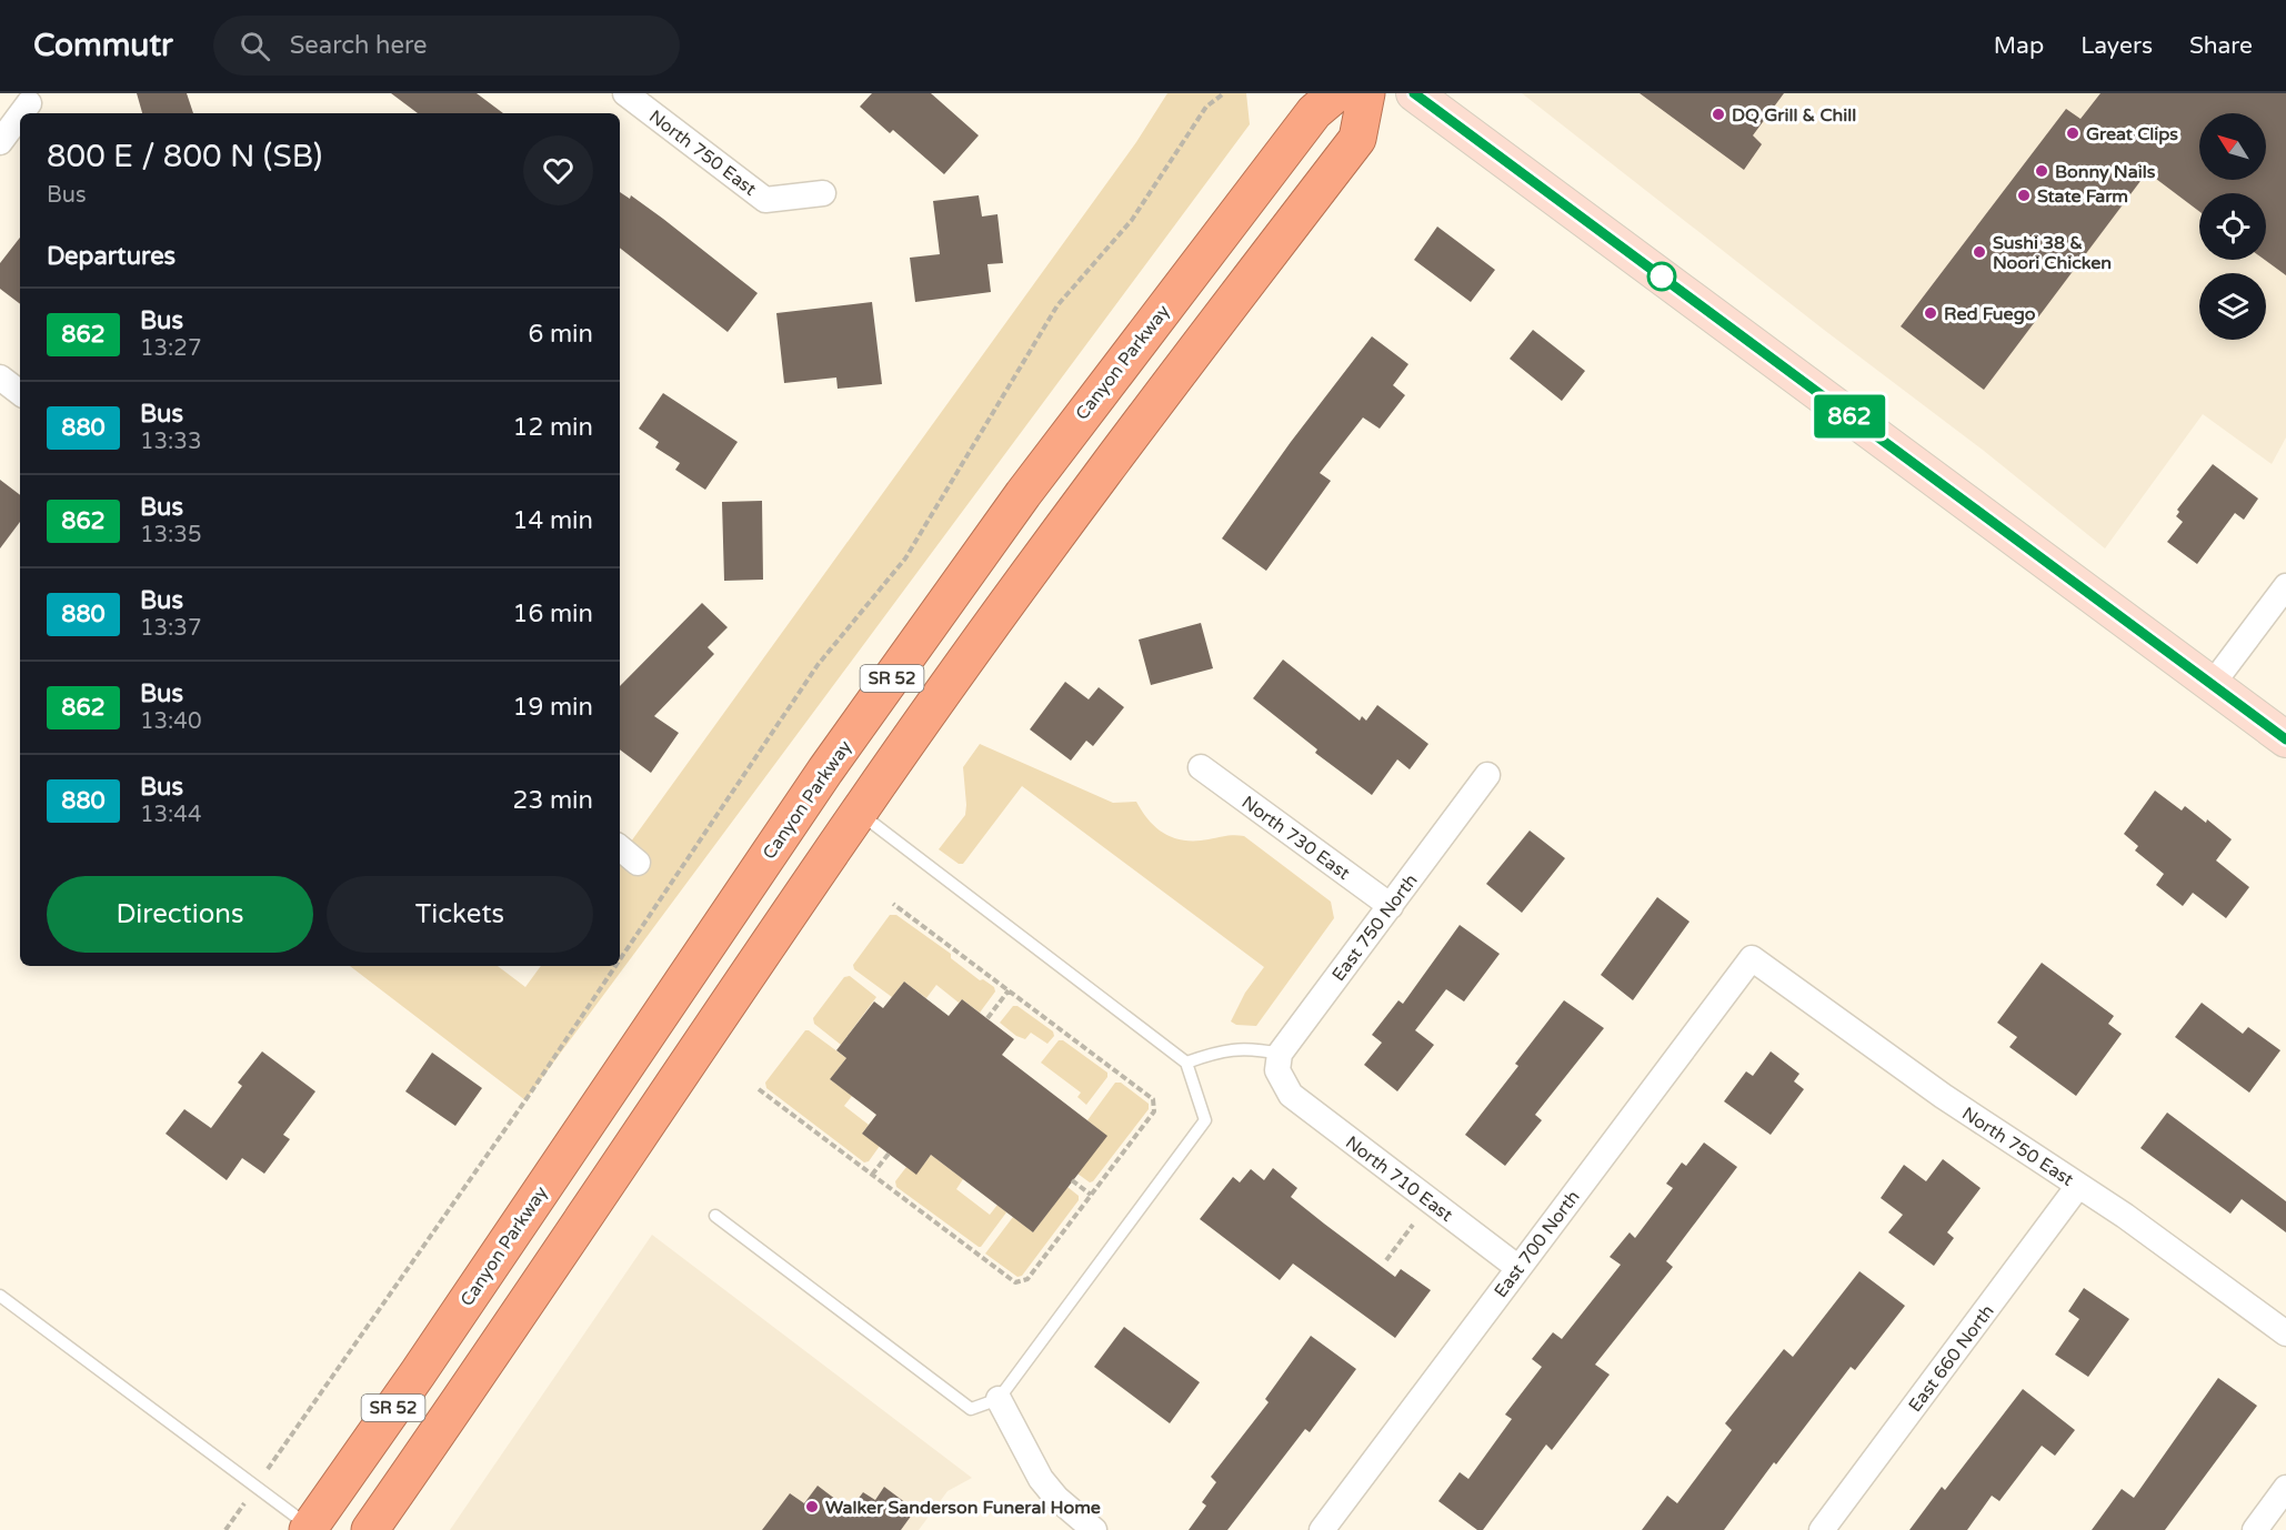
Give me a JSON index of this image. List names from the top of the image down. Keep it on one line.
{"streets":{"highway":["Canyon Parkway","SR 52"],"street":["North 750 East","North 730 East","East 750 North","North 710 East","East 700 North","East 660 North"]},"crossings":[["North 750 East","East 700 North"],["North 750 East","East 660 North"],["North 730 East","East 750 North"],["East 750 North","North 710 East"],["North 710 East","East 700 North"]],"places":["DQ Grill & Chill","Great Clips","Bonny Nails","State Farm","Sushi 38 & Noori Chicken","Red Fuego","Walker Sanderson Funeral Home"],"lines":["bus line 862"],"north":"top left","page":{"header":"Commutr","search":"Search here","nav":["Map","Layers","Share"],"on_map":"862","heading":[["800 E / 800 N (SB)","Bus"],"Departures"],"list":[{"mark":"862","name":"Bus","note":"13:27","value":"6 min"},{"mark":"880","name":"Bus","note":"13:33","value":"12 min"},{"mark":"862","name":"Bus","note":"13:35","value":"14 min"},{"mark":"880","name":"Bus","note":"13:37","value":"16 min"},{"mark":"862","name":"Bus","note":"13:40","value":"19 min"},{"mark":"880","name":"Bus","note":"13:44","value":"23 min"}],"buttons":["Directions","Tickets"]}}
